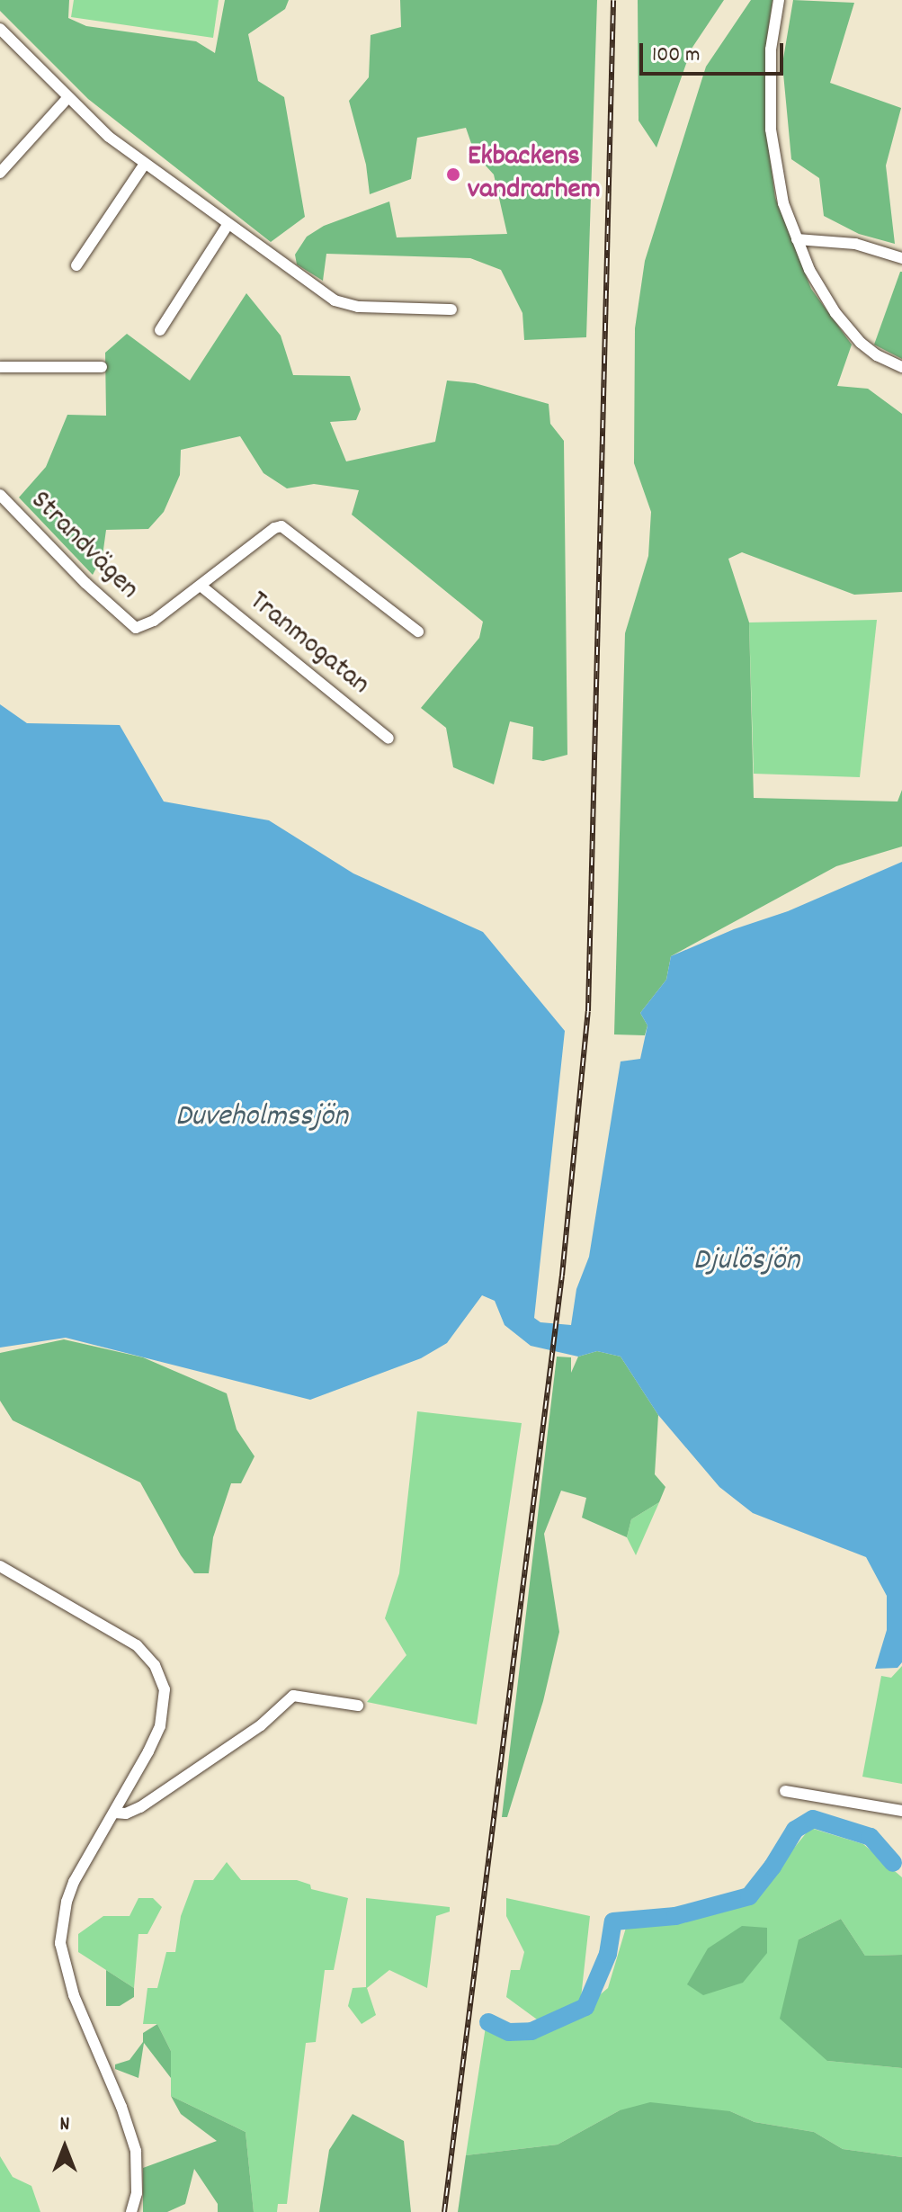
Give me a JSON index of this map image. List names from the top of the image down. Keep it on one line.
{"streets":{"street":["Strandvägen","Tranmogatan"]},"crossings":[["Strandvägen","Tranmogatan"]],"water":["Duveholmssjön","Djulösjön"],"places":["Ekbackens vandrarhem"],"scale_bar":"100 m","north":"top"}
